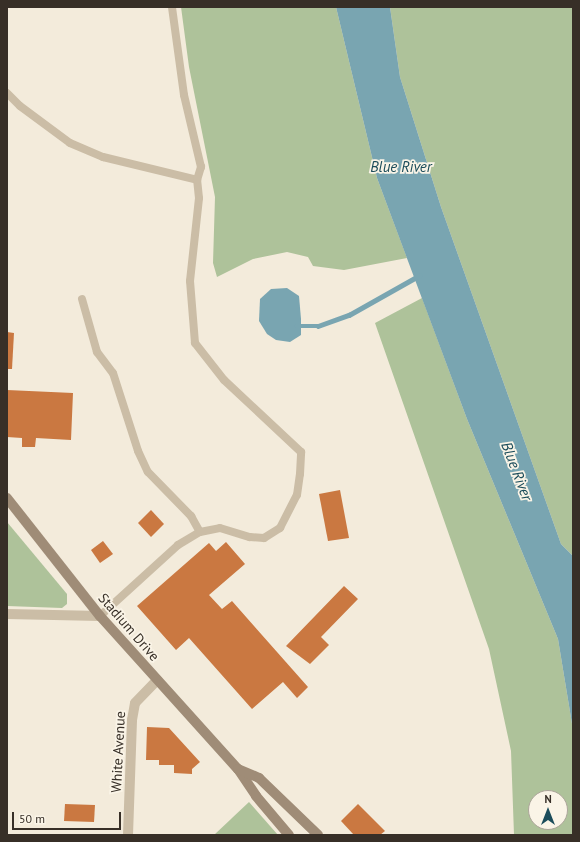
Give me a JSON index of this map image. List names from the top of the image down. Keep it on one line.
{"streets":{"main road":["Stadium Drive"],"street":["White Avenue"]},"crossings":[["Stadium Drive","White Avenue"]],"water":["Blue River"],"scale_bar":"50 m","north":"top"}
